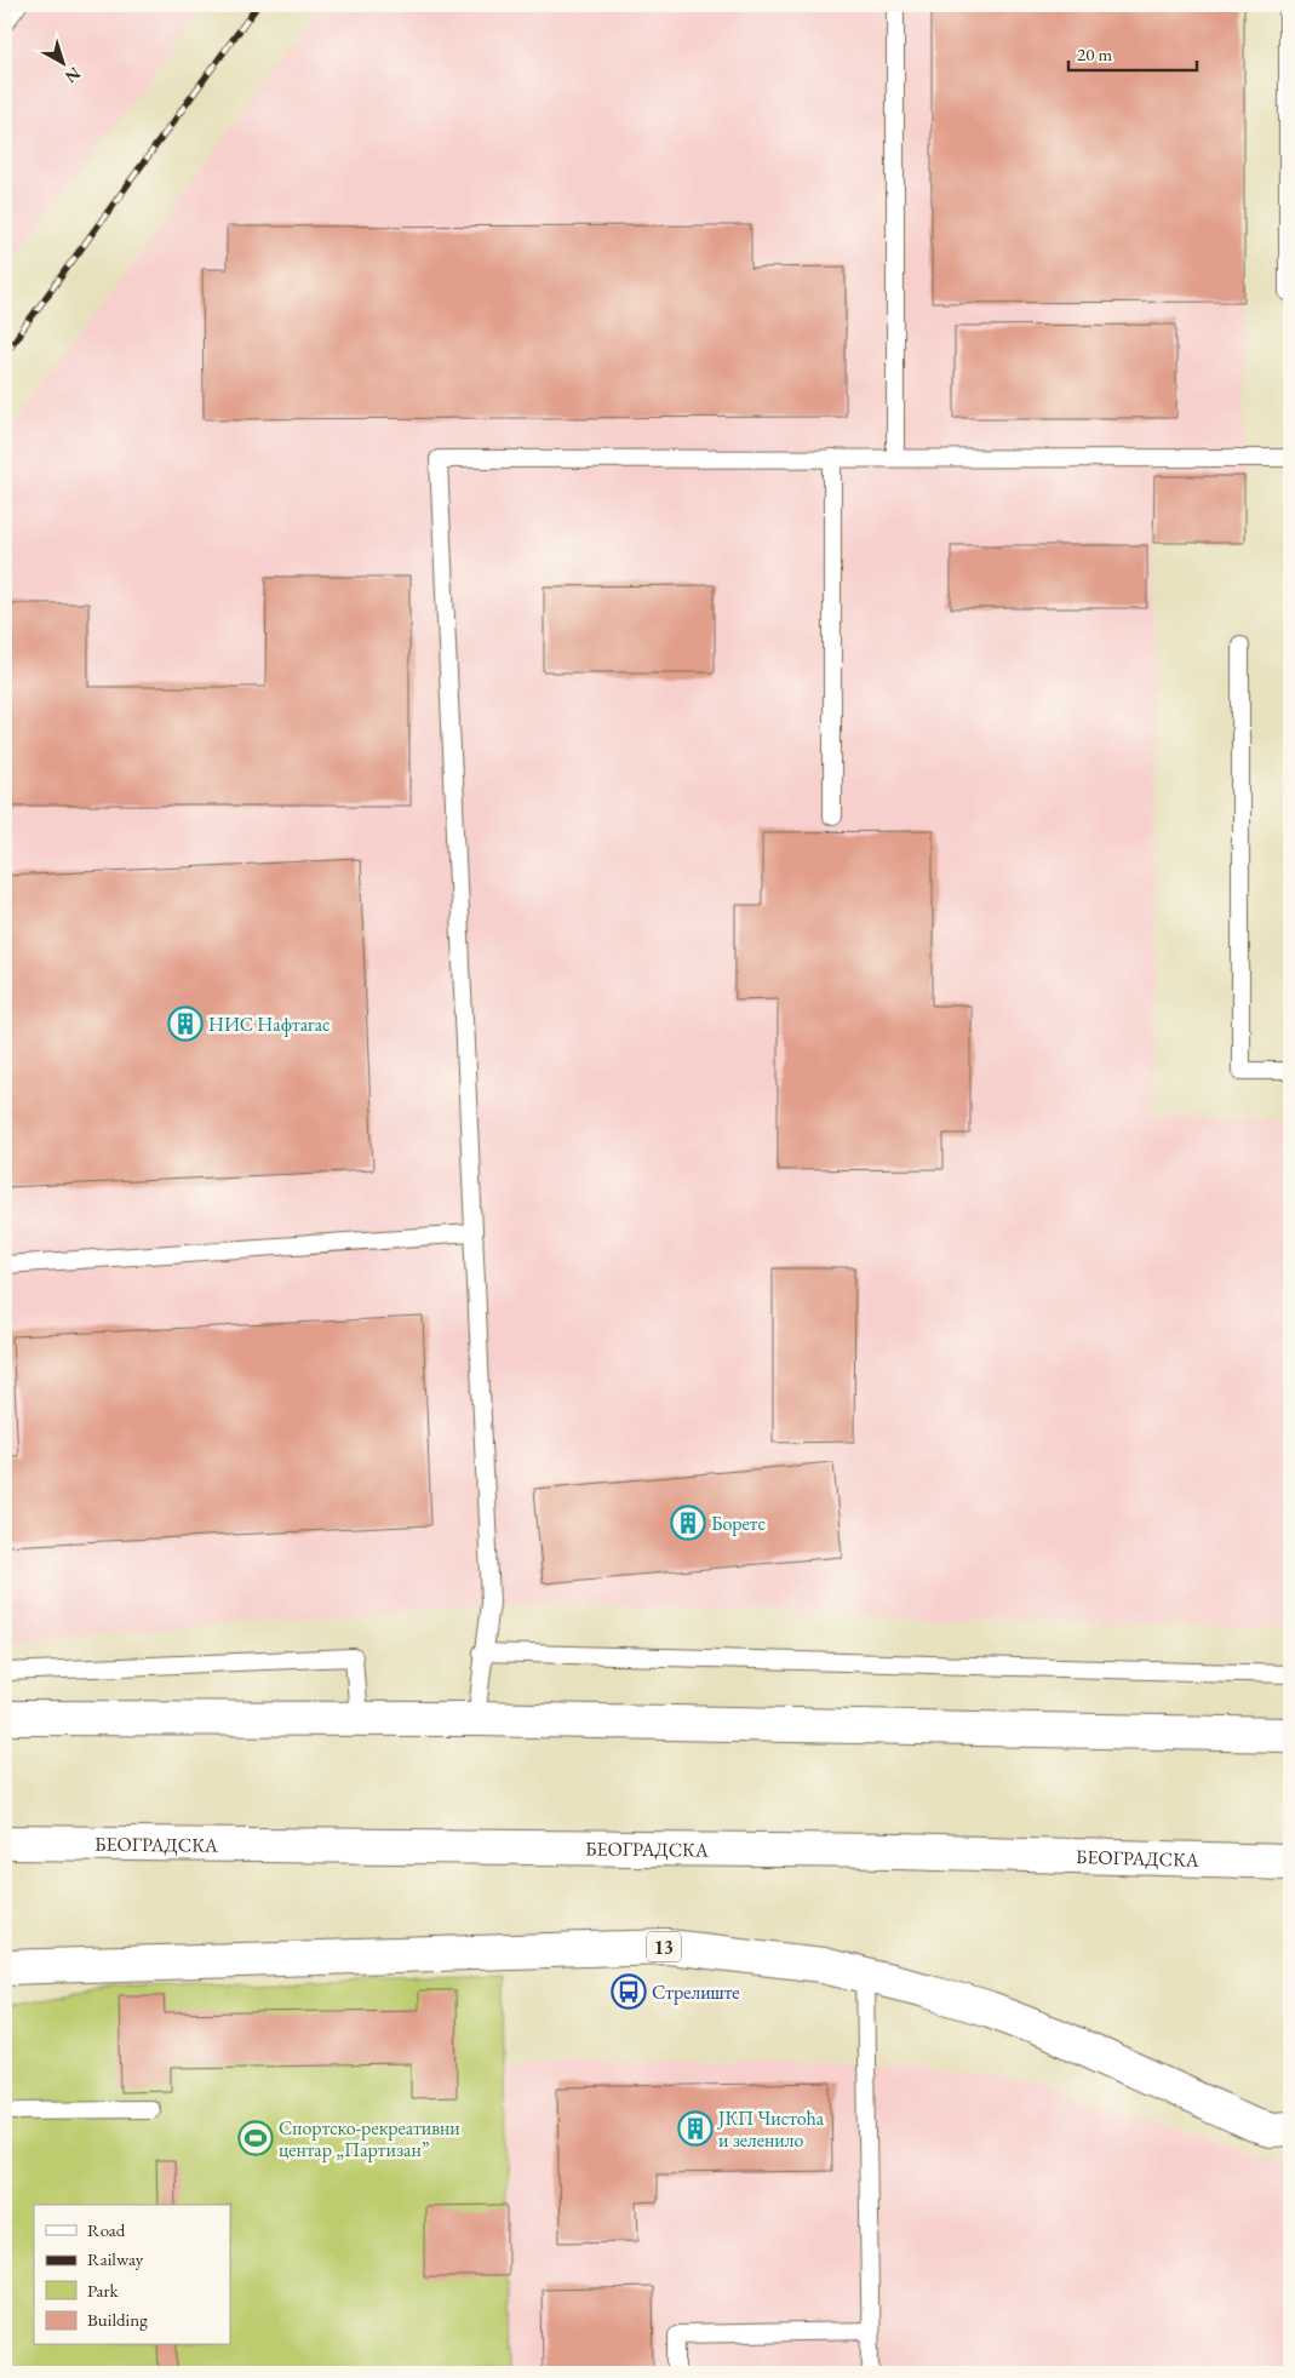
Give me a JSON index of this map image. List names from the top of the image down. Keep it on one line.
{"streets":{"main road":["БЕОГРАДСКА","13"]},"places":{"building":["НИС Нафтагас","Боретс","ЈКП Чистоћа и зеленило"],"bus stop":["Стрелиште"],"sports":["Спортско-рекреативни центар „Партизан”"]},"legend":["Road","Railway","Park","Building"],"scale_bar":"20 m","north":"bottom right"}
